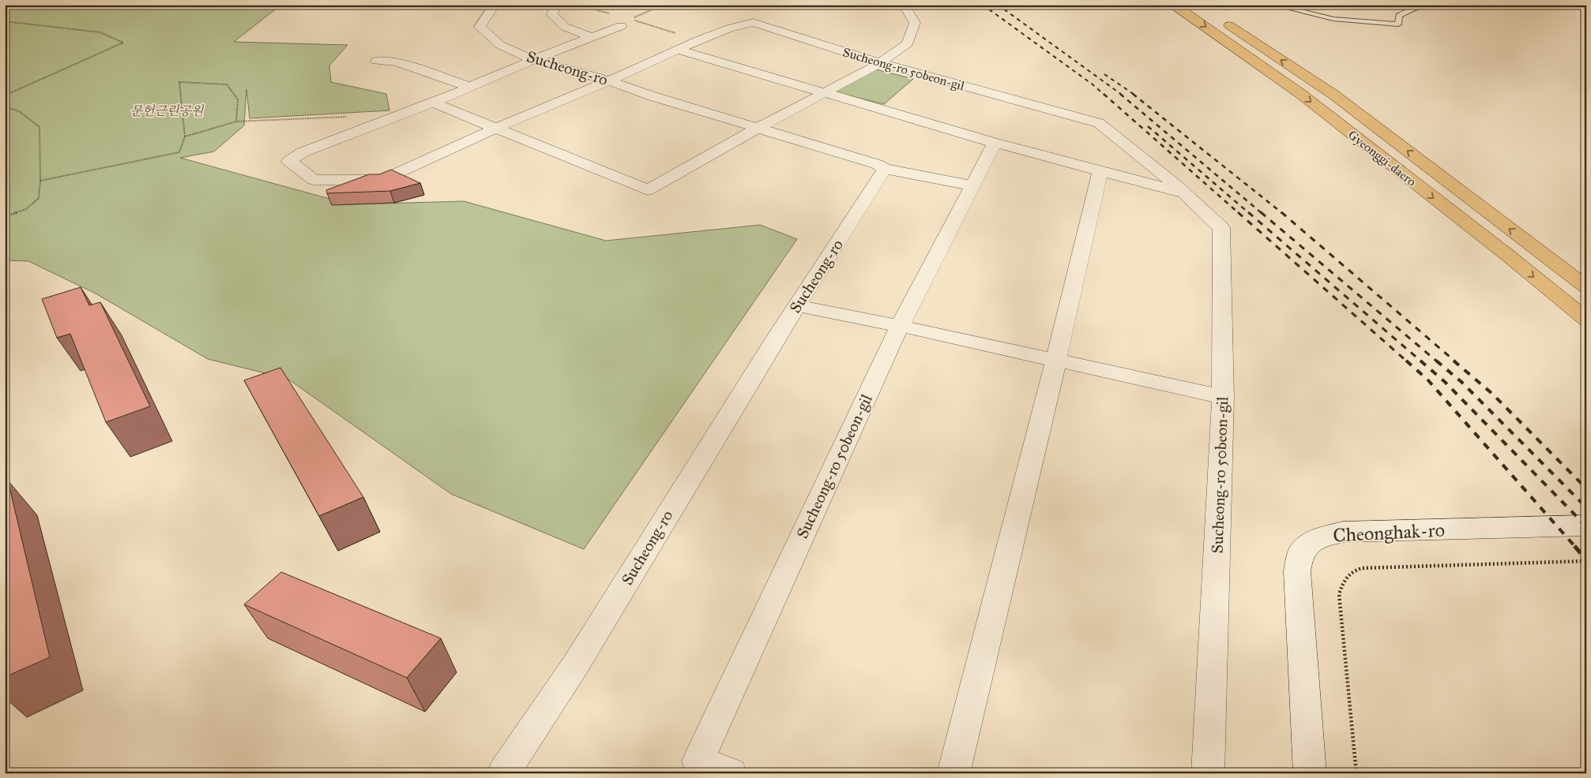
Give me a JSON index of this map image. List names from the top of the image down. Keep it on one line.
{"streets":{"main road":["Gyeonggi-daero"],"street":["Sucheong-ro","Sucheong-ro 50beon-gil","Cheonghak-ro"]},"crossings":[["Sucheong-ro","Sucheong-ro 50beon-gil"]],"parks":["문헌근린공원"]}
